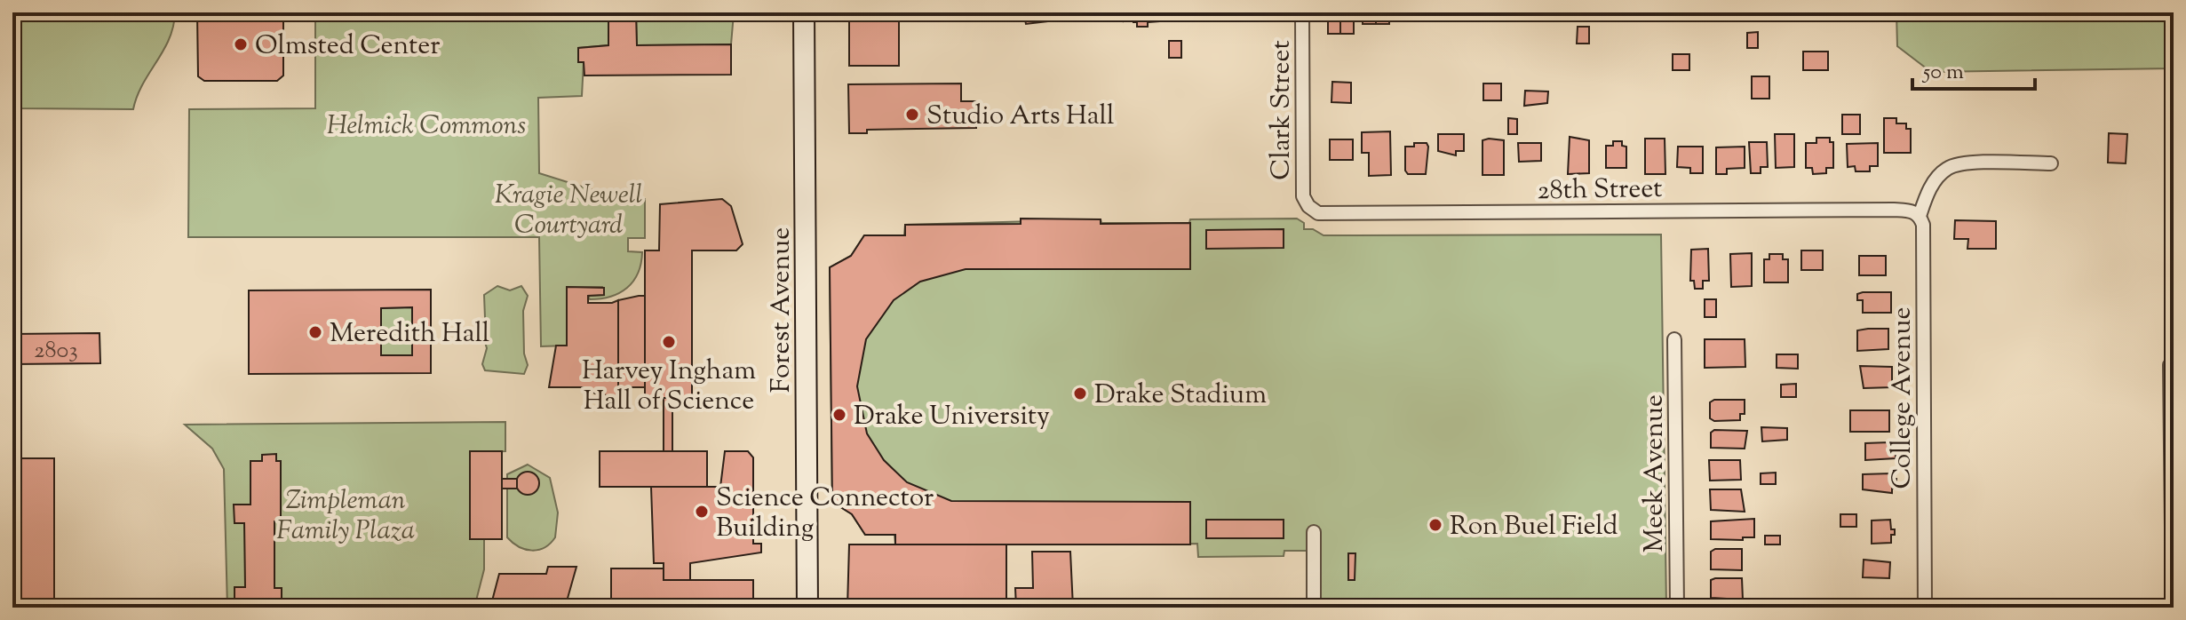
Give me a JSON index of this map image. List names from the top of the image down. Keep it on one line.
{"streets":{"main road":["Forest Avenue"],"street":["Clark Street","28th Street","College Avenue","Meek Avenue"]},"crossings":[["Clark Street","28th Street"],["28th Street","College Avenue"]],"parks":["Helmick Commons","Kragie Newell Courtyard","Zimpleman Family Plaza"],"places":["Olmsted Center","Studio Arts Hall","Meredith Hall","Harvey Ingham Hall of Science","Drake Stadium","Drake University","Science Connector Building","Ron Buel Field"],"house_numbers":["2803"],"scale_bar":"50 m"}
